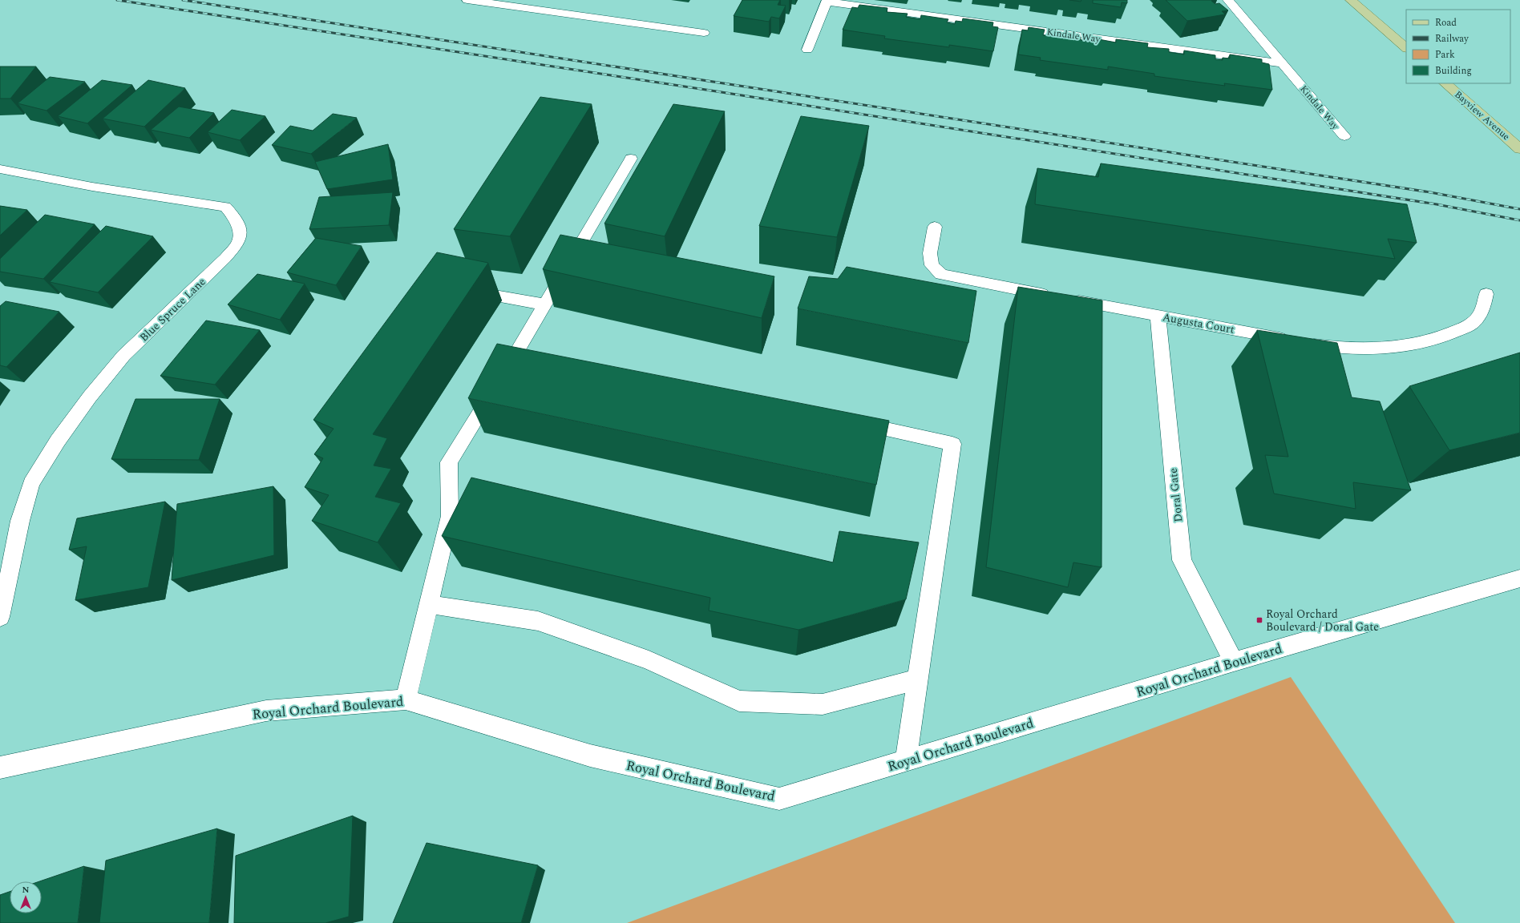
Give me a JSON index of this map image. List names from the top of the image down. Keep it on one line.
{"streets":{"main road":["Bayview Avenue"],"street":["Kindale Way","Blue Spruce Lane","Augusta Court","Doral Gate","Royal Orchard Boulevard"]},"crossings":[["Augusta Court","Doral Gate"],["Doral Gate","Royal Orchard Boulevard"]],"places":{"transit":["Royal Orchard Boulevard / Doral Gate"]},"legend":["Road","Railway","Park","Building"],"north":"top"}
